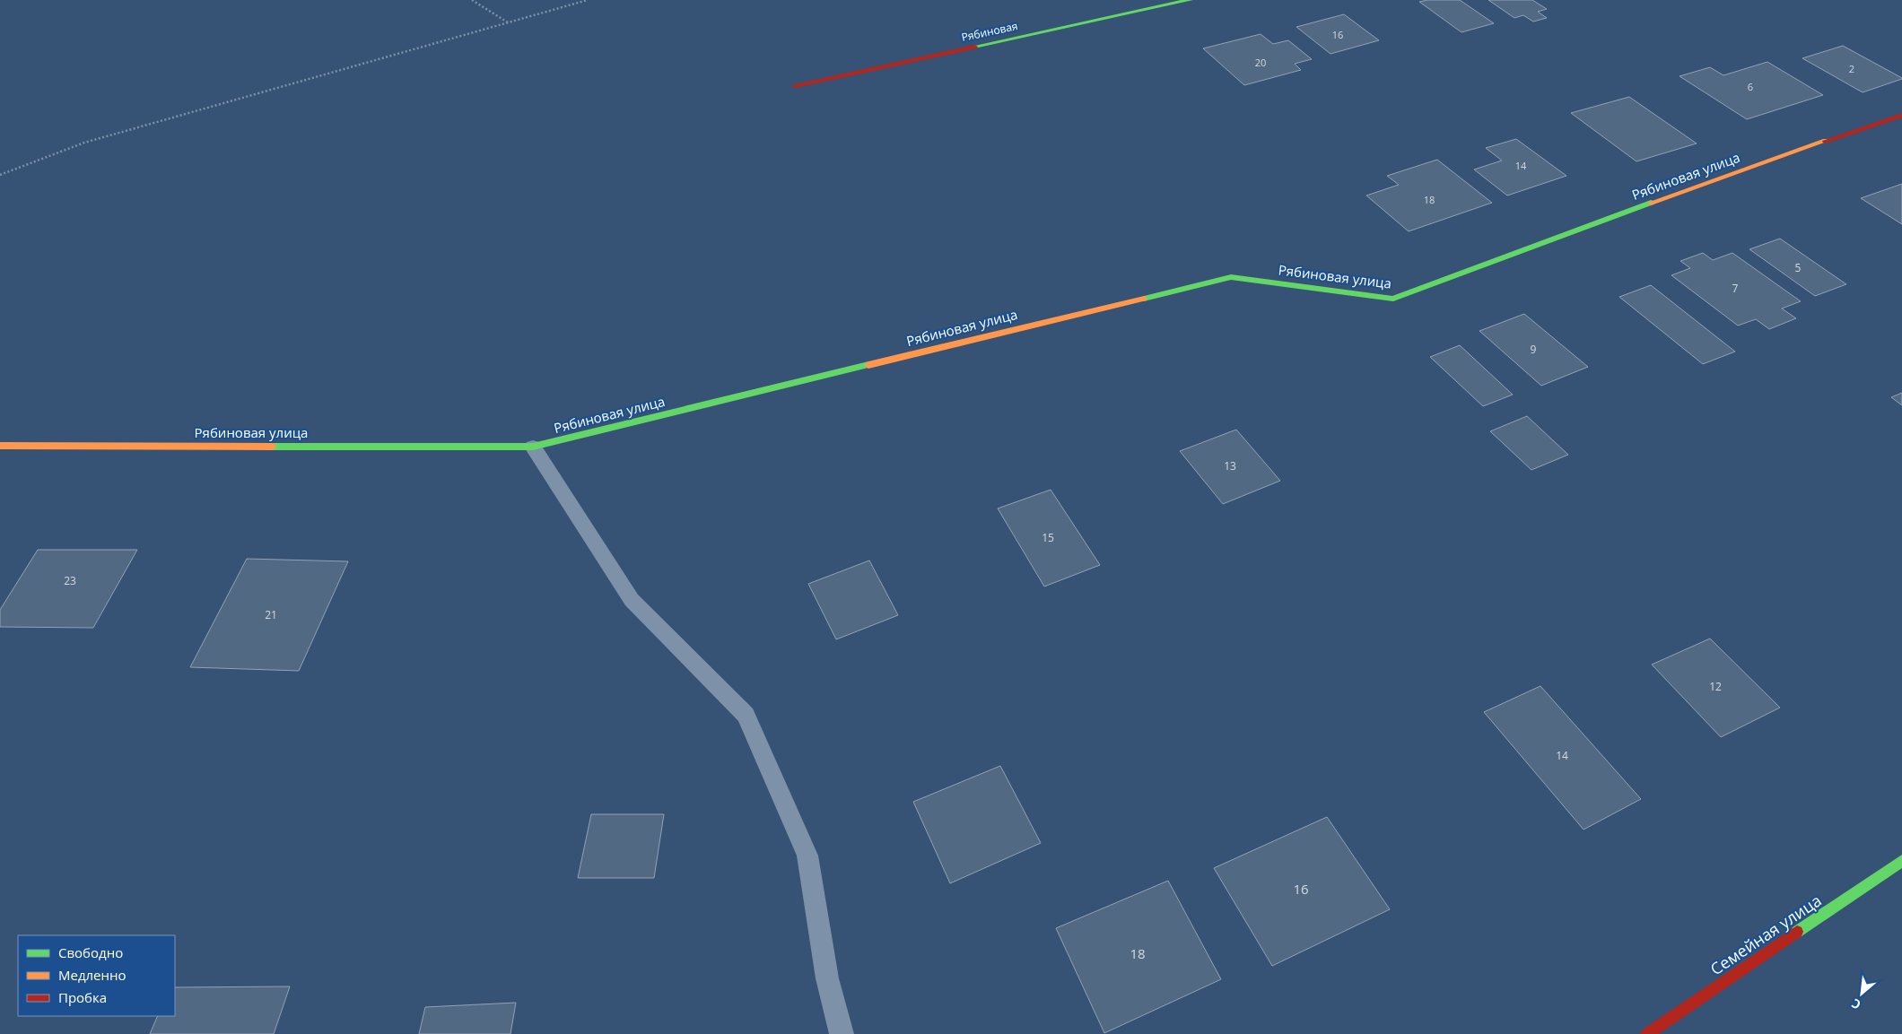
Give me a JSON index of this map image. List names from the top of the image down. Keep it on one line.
{"streets":{"street":["Рябиновая","Рябиновая улица","Семейная улица"]},"house_numbers":["16","20","2","6","14","18","5","7","9","13","15","23","21","12","14","16","18"],"legend":["Свободно","Медленно","Пробка"],"north":"bottom left"}
